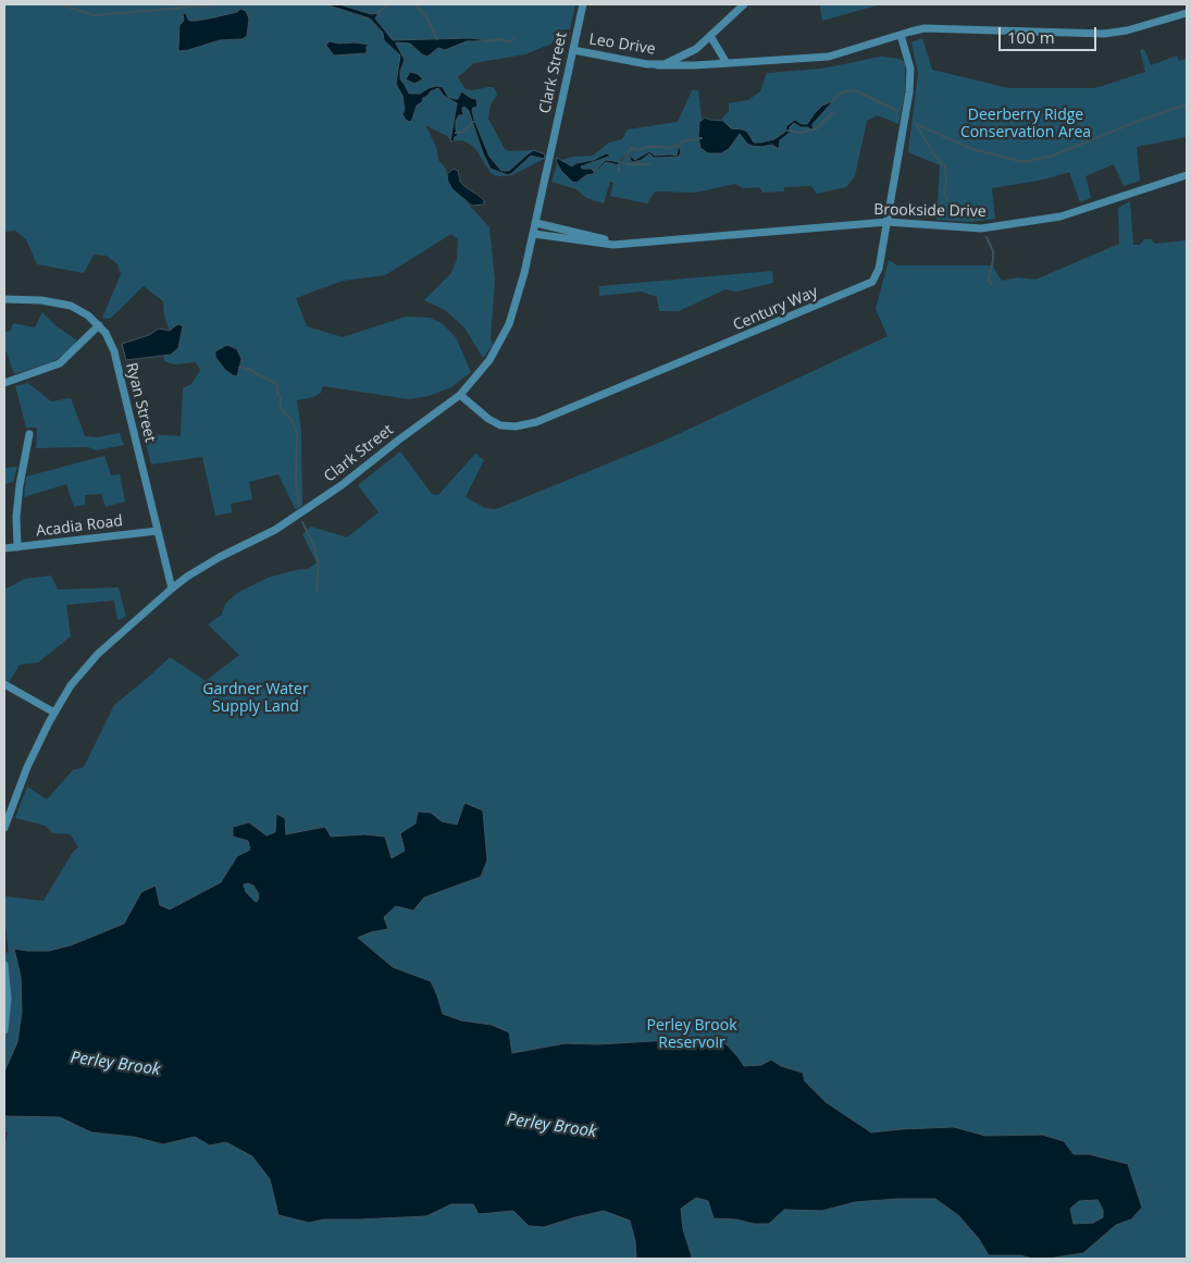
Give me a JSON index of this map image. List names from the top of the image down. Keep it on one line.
{"streets":{"street":["Leo Drive","Clark Street","Brookside Drive","Century Way","Ryan Street","Acadia Road"]},"crossings":[["Leo Drive","Clark Street"],["Clark Street","Brookside Drive"],["Clark Street","Century Way"],["Clark Street","Ryan Street"],["Brookside Drive","Century Way"],["Ryan Street","Acadia Road"]],"water":["Perley Brook"],"parks":["Deerberry Ridge Conservation Area","Gardner Water Supply Land","Perley Brook Reservoir"],"scale_bar":"100 m"}
